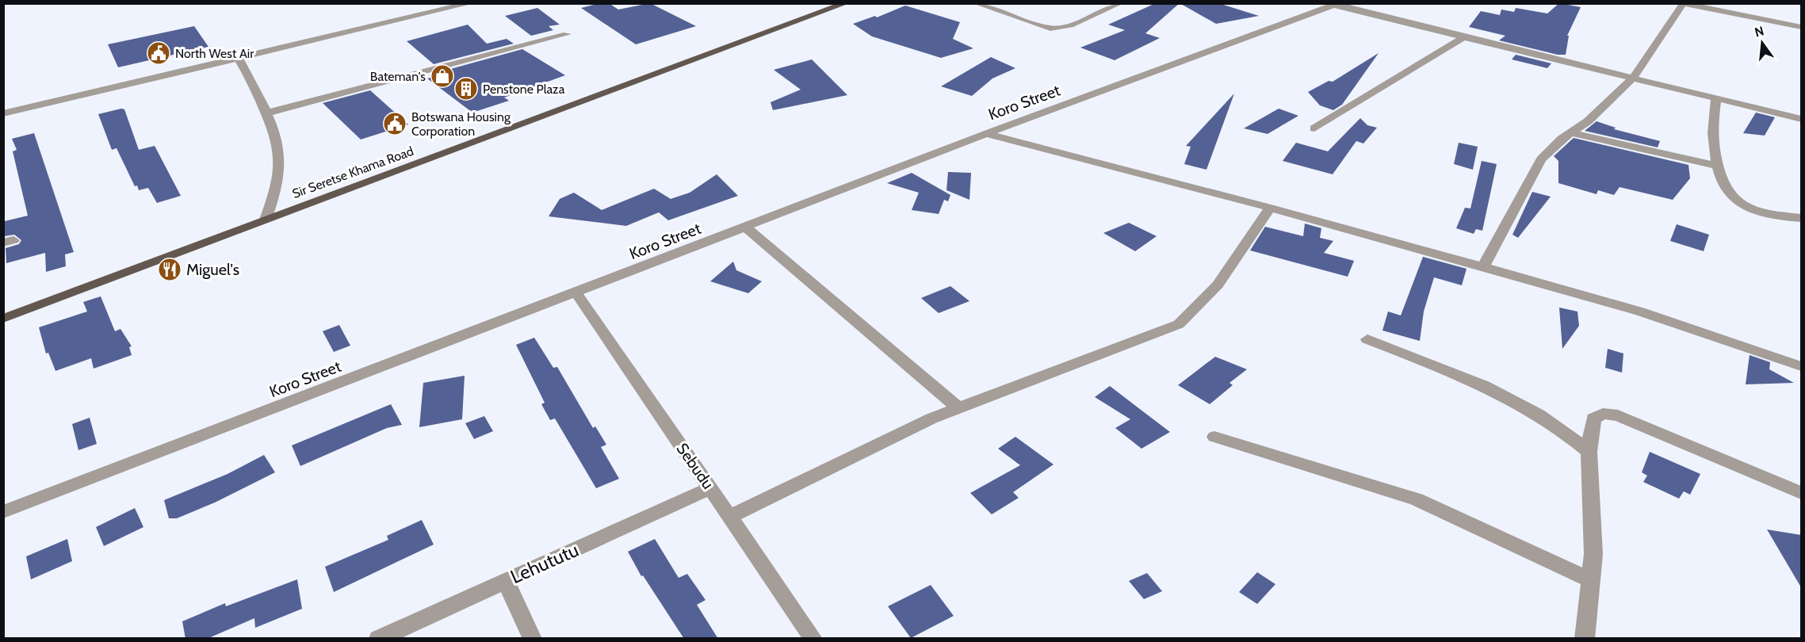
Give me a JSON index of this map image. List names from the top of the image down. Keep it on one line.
{"streets":{"main road":["Sir Seretse Khama Road"],"street":["Koro Street","Sebudu","Lehututu"]},"crossings":[["Koro Street","Sebudu"],["Sebudu","Lehututu"]],"places":{"public building":["North West Air","Botswana Housing Corporation"],"shop":["Bateman's"],"building":["Penstone Plaza"],"restaurant":["Miguel's"]},"north":"top"}
